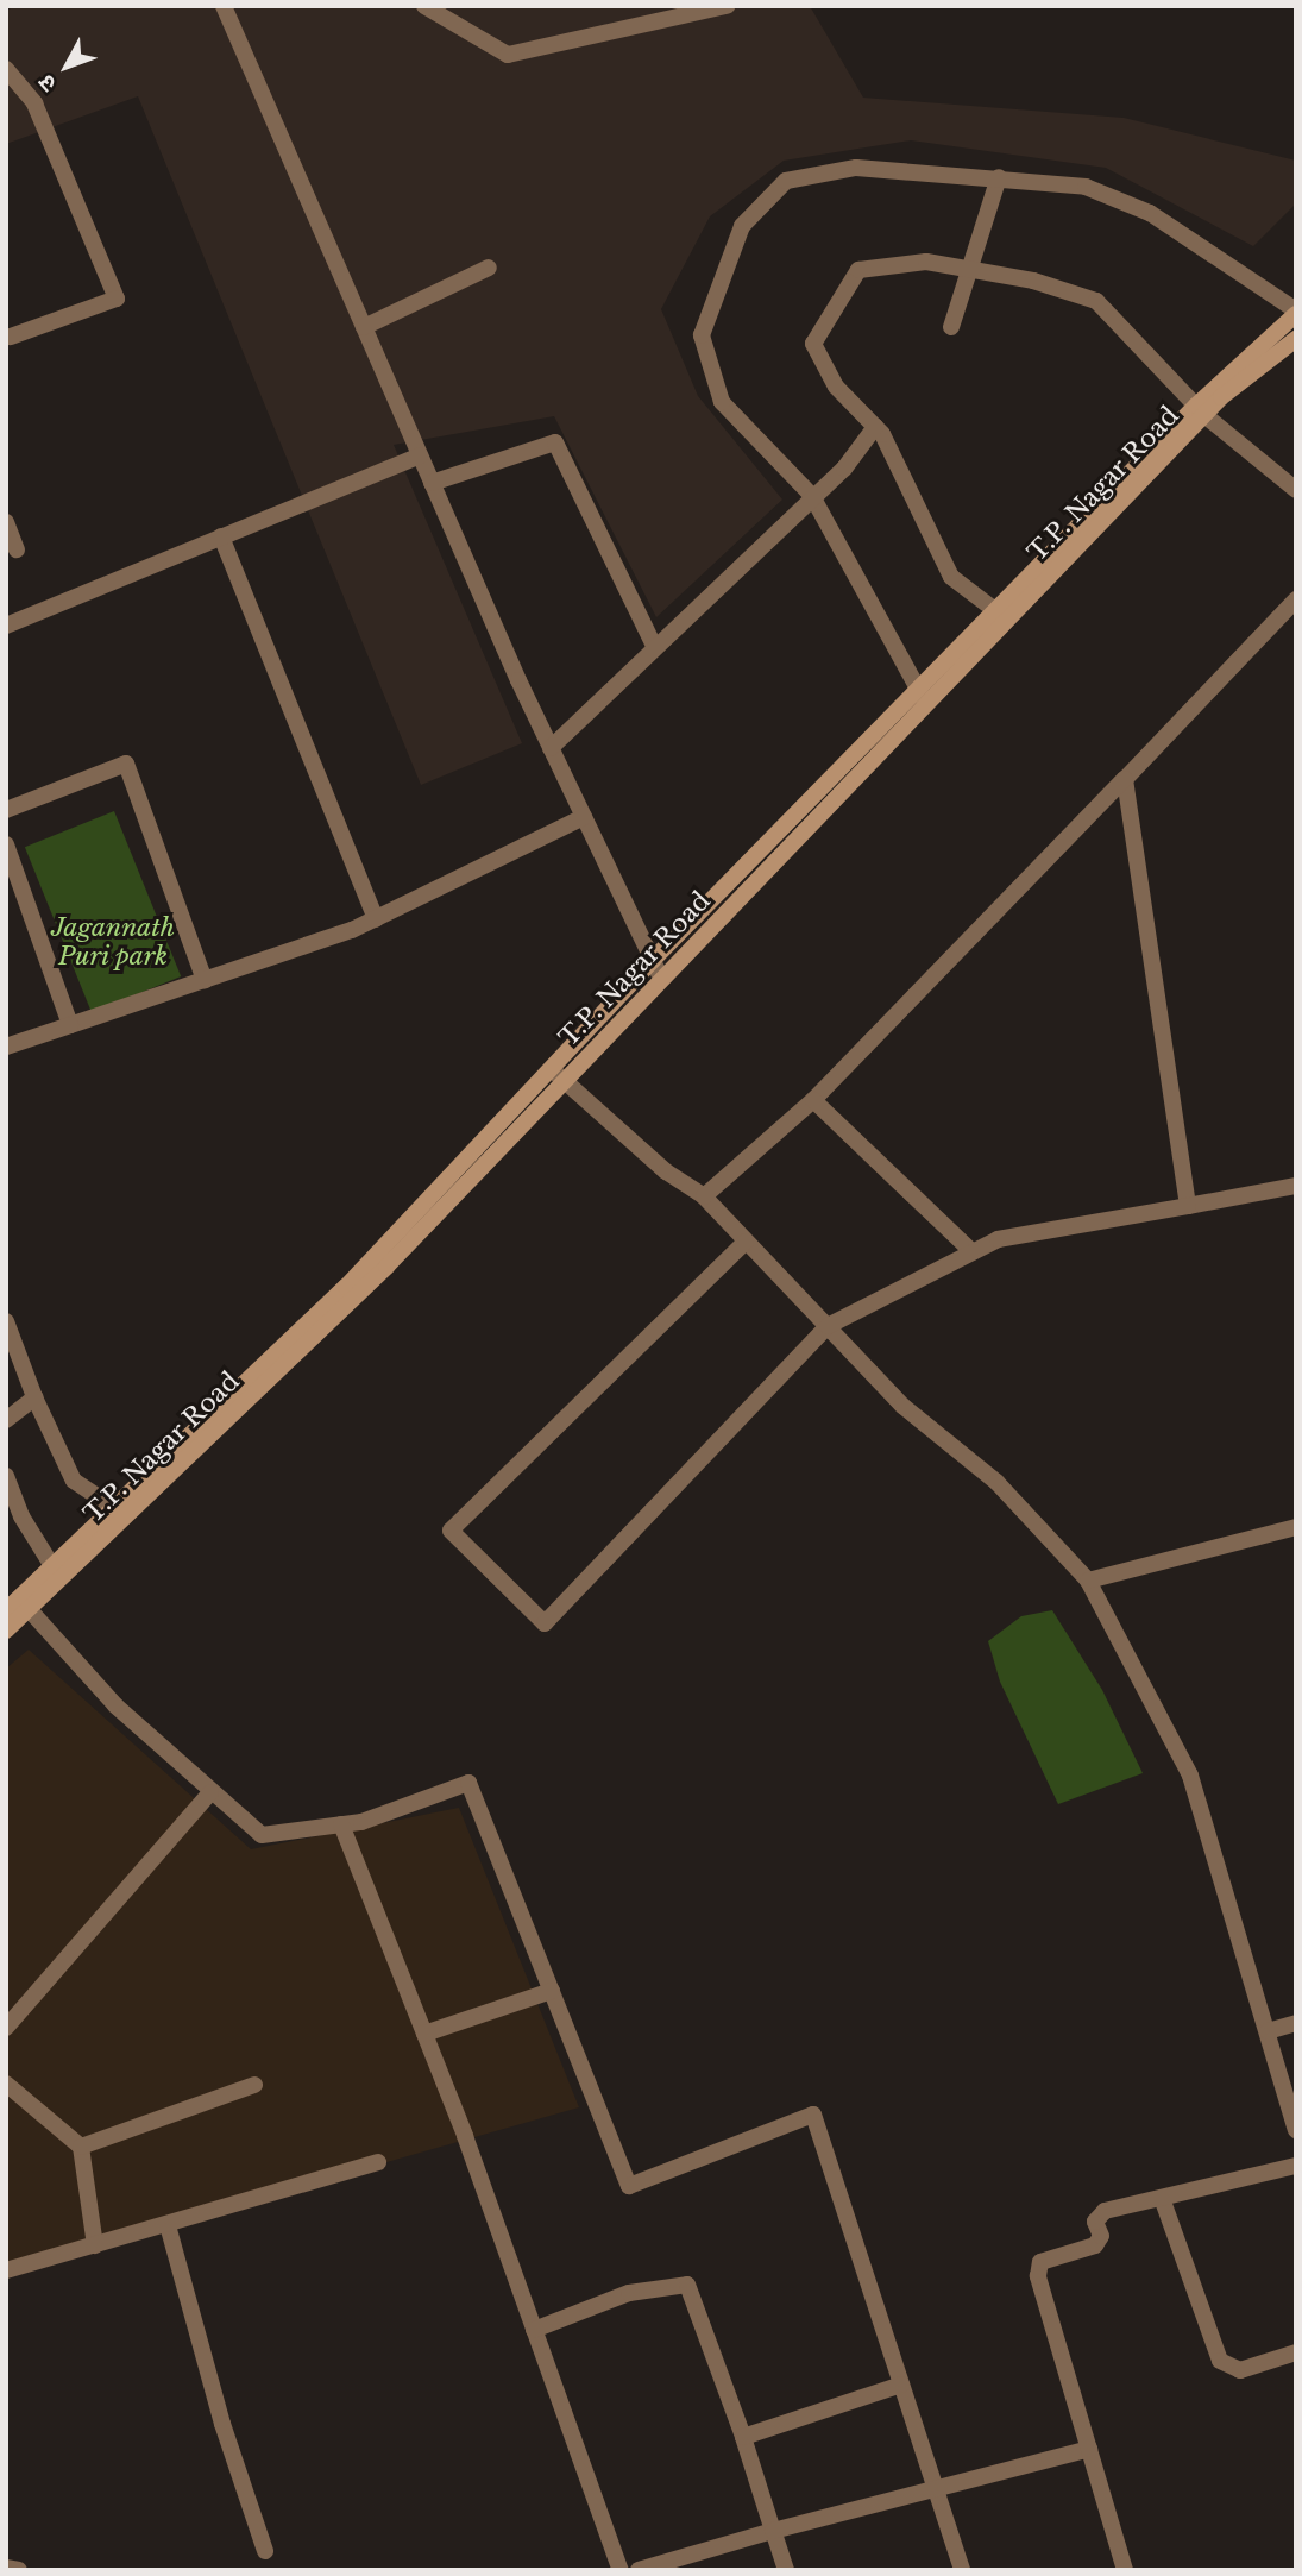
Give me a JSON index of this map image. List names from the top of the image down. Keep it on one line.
{"streets":{"main road":["T.P. Nagar Road"]},"parks":["Jagannath Puri park"],"north":"bottom left"}
